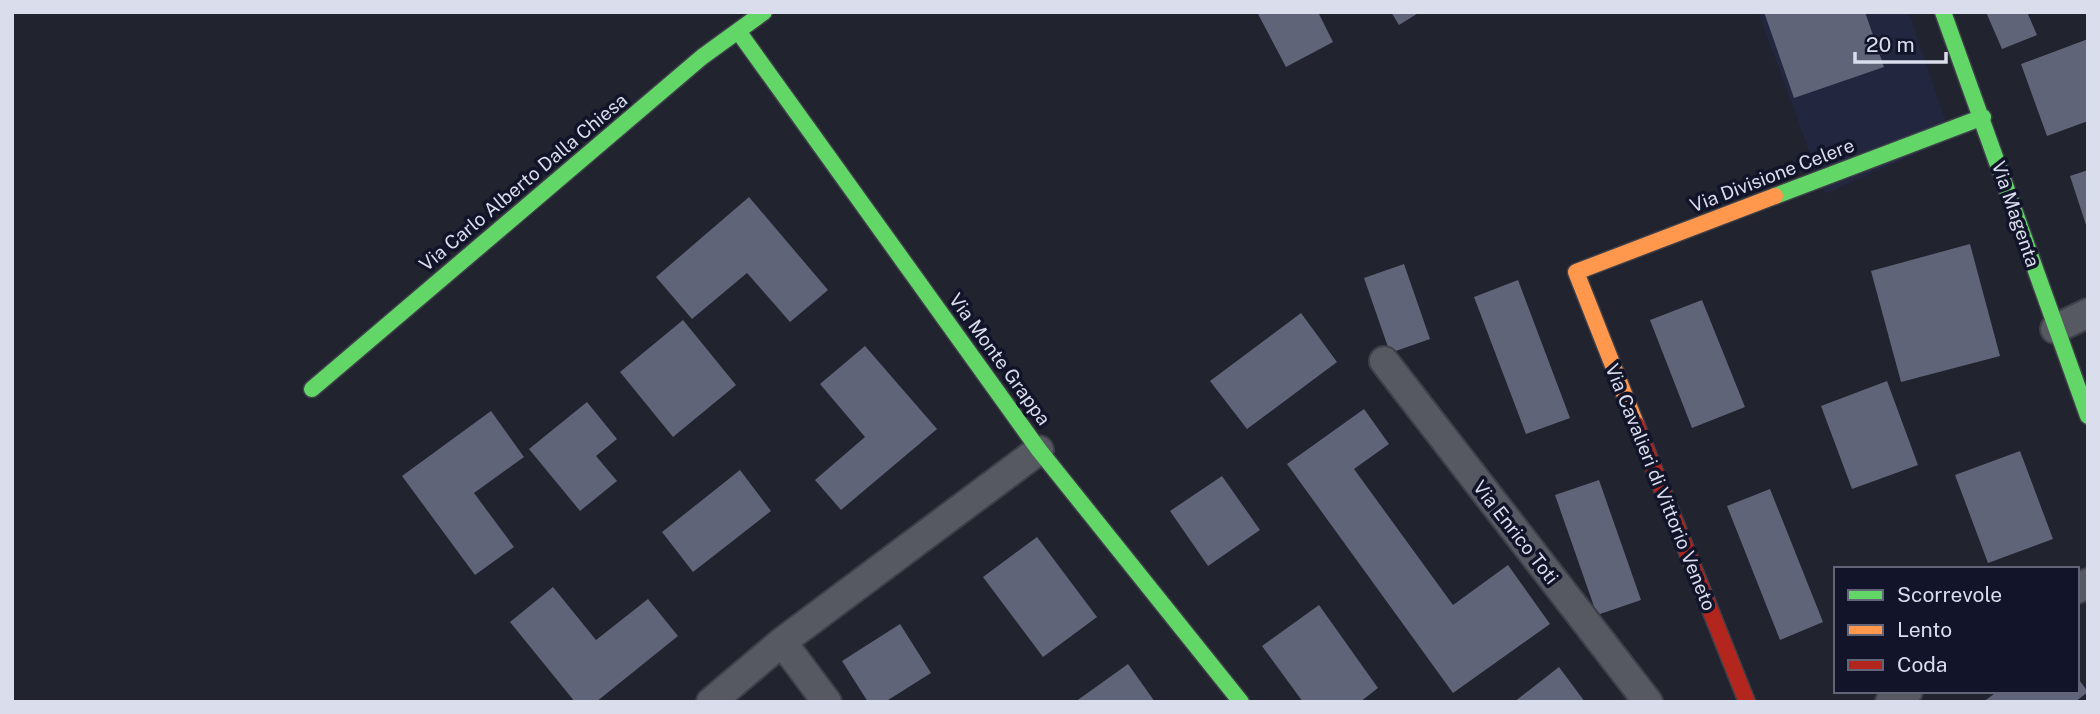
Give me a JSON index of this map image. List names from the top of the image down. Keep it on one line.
{"streets":{"street":["Via Divisione Celere","Via Carlo Alberto Dalla Chiesa","Via Magenta","Via Monte Grappa","Via Cavalieri di Vittorio Veneto","Via Enrico Toti"]},"crossings":[["Via Divisione Celere","Via Magenta"],["Via Divisione Celere","Via Cavalieri di Vittorio Veneto"],["Via Carlo Alberto Dalla Chiesa","Via Monte Grappa"]],"legend":["Scorrevole","Lento","Coda"],"scale_bar":"20 m"}
